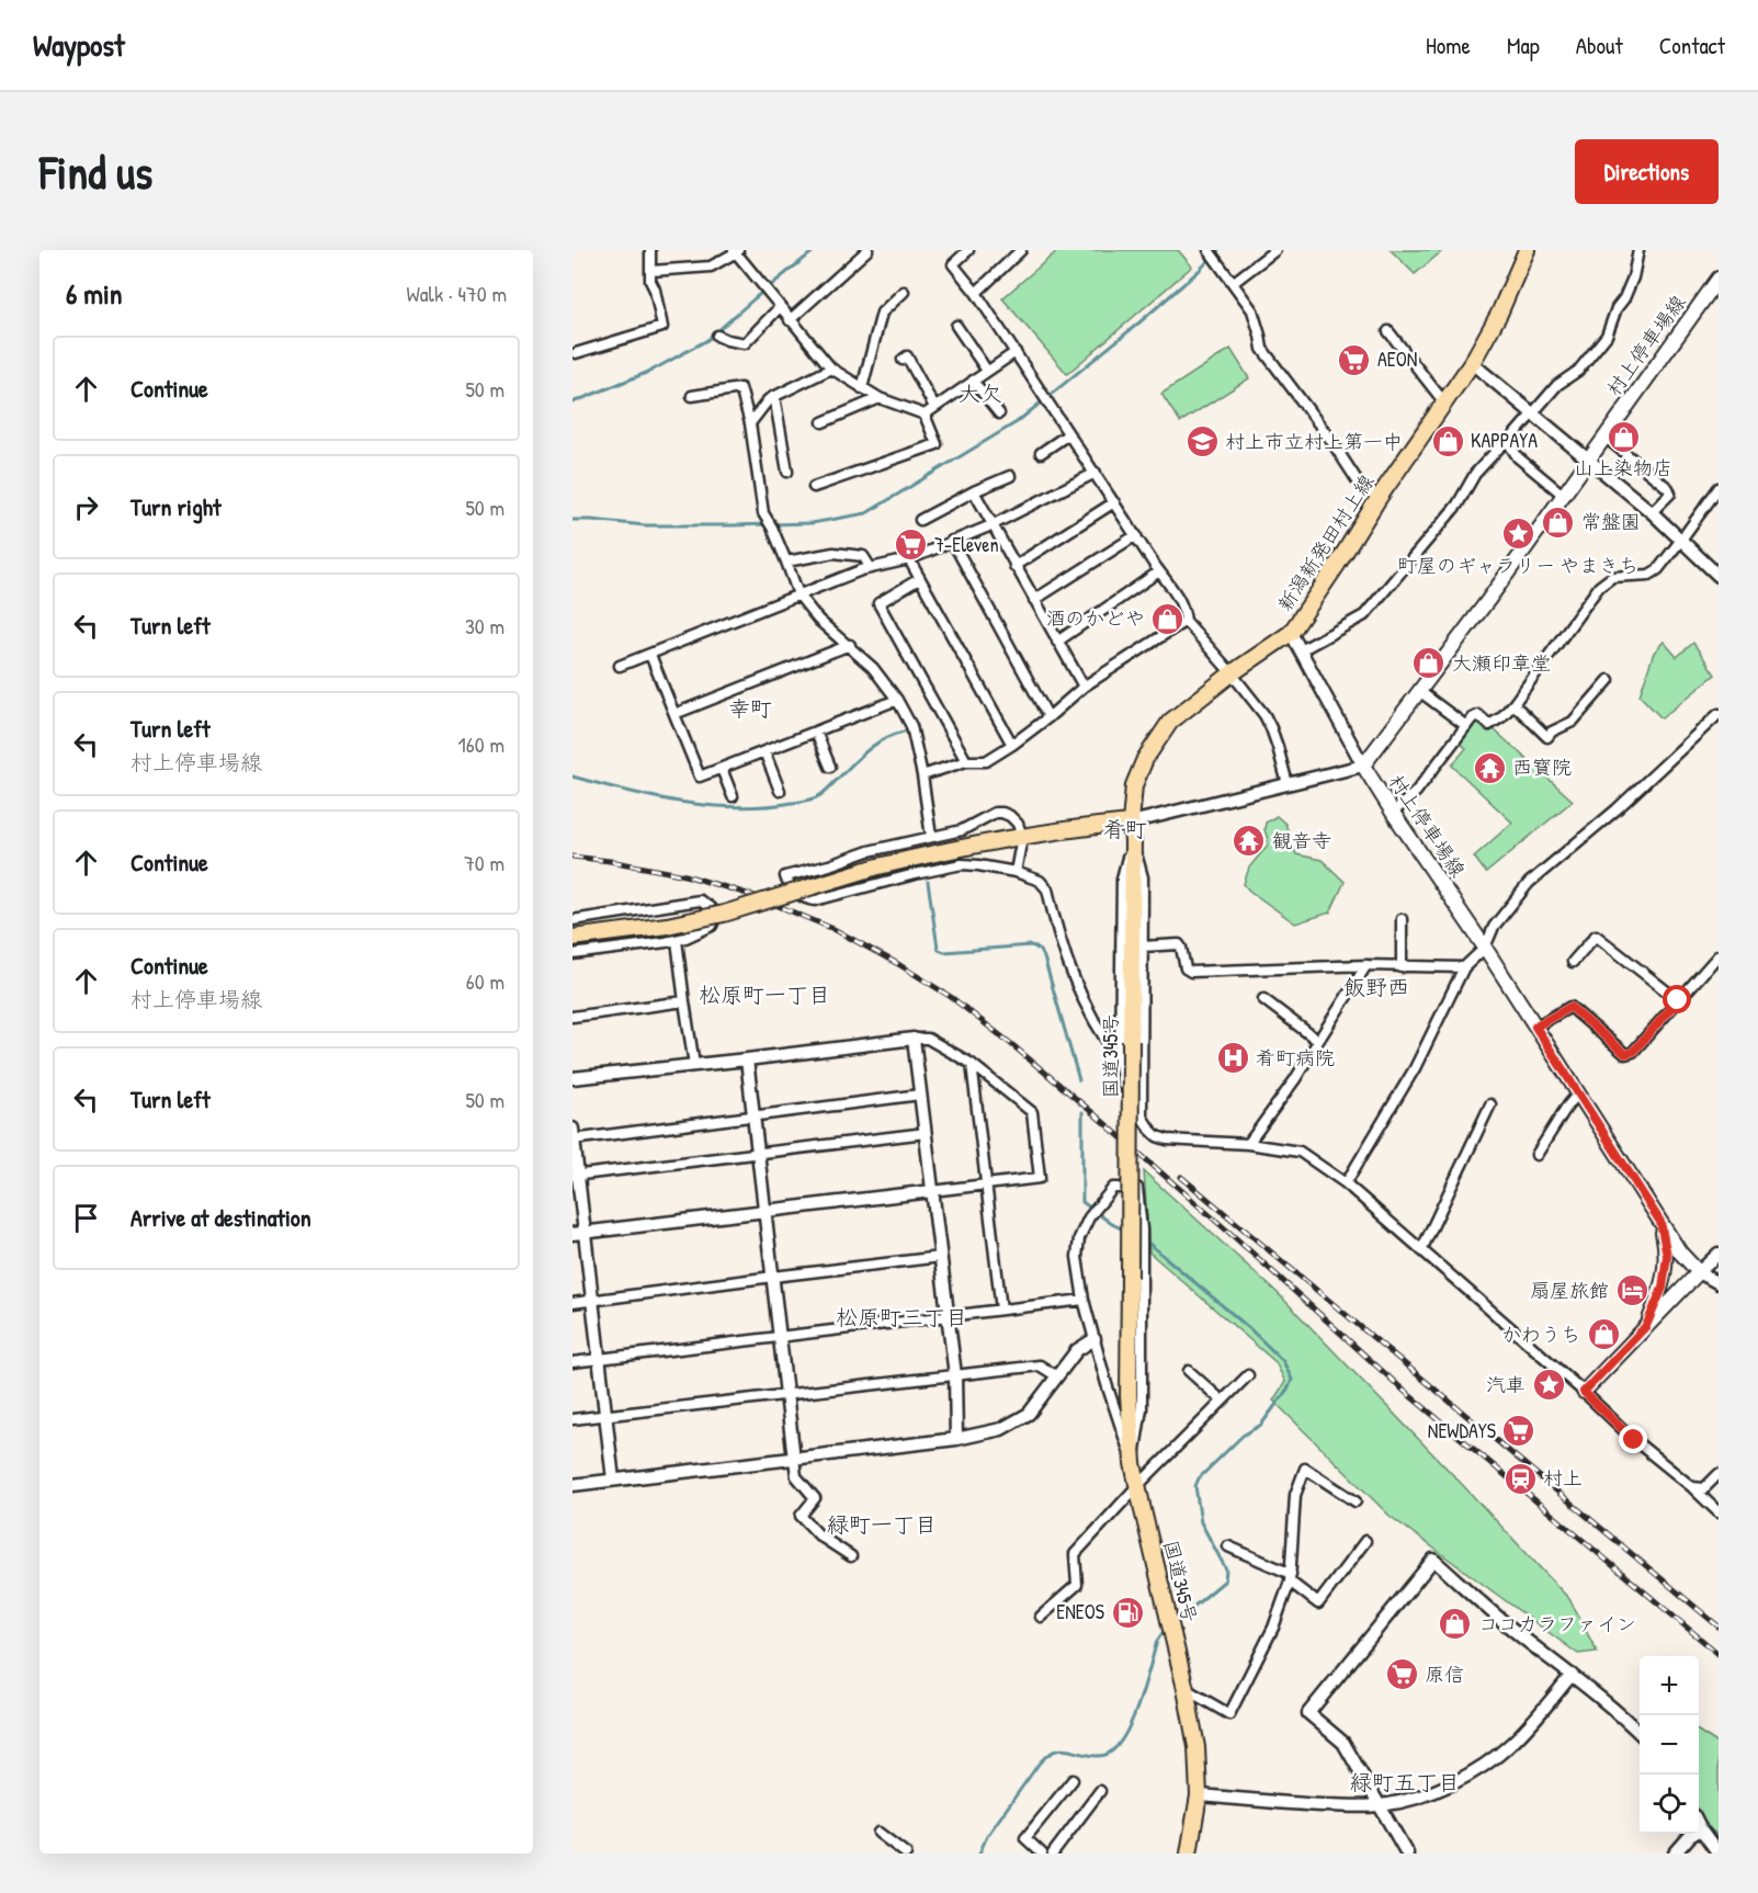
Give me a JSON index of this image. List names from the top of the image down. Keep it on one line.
{"streets":{"main road":["村上停車場線","新潟新発田村上線","国道345号"]},"crossings":[["新潟新発田村上線","国道345号"]],"districts":["大欠","幸町","肴町","飯野西","松原町一丁目","松原町三丁目","緑町一丁目","緑町五丁目"],"places":{"supermarket":["AEON","7-Eleven","NEWDAYS","原信"],"shop":["山上染物店","KAPPAYA","常盤園","酒のかどや","大瀬印章堂","かわうち","ココカラファイン"],"school or university":["村上市立村上第一中"],"place":["町屋のギャラリー やまきち","汽車"],"temple":["西寳院","観音寺"],"hospital":["肴町病院"],"hotel":["扇屋旅館"],"station":["村上"],"fuel station":["ENEOS"]},"page":{"header":"Waypost","nav":["Home","Map","About","Contact"],"buttons":"Directions","title":"Find us","heading":["6 min","Walk · 470 m"],"list":[["Continue","50 m"],["Turn right","50 m"],["Turn left","30 m"],["Turn left","村上停車場線","160 m"],["Continue","70 m"],["Continue","村上停車場線","60 m"],["Turn left","50 m"],"Arrive at destination"],"map_buttons":["+","−"]}}
